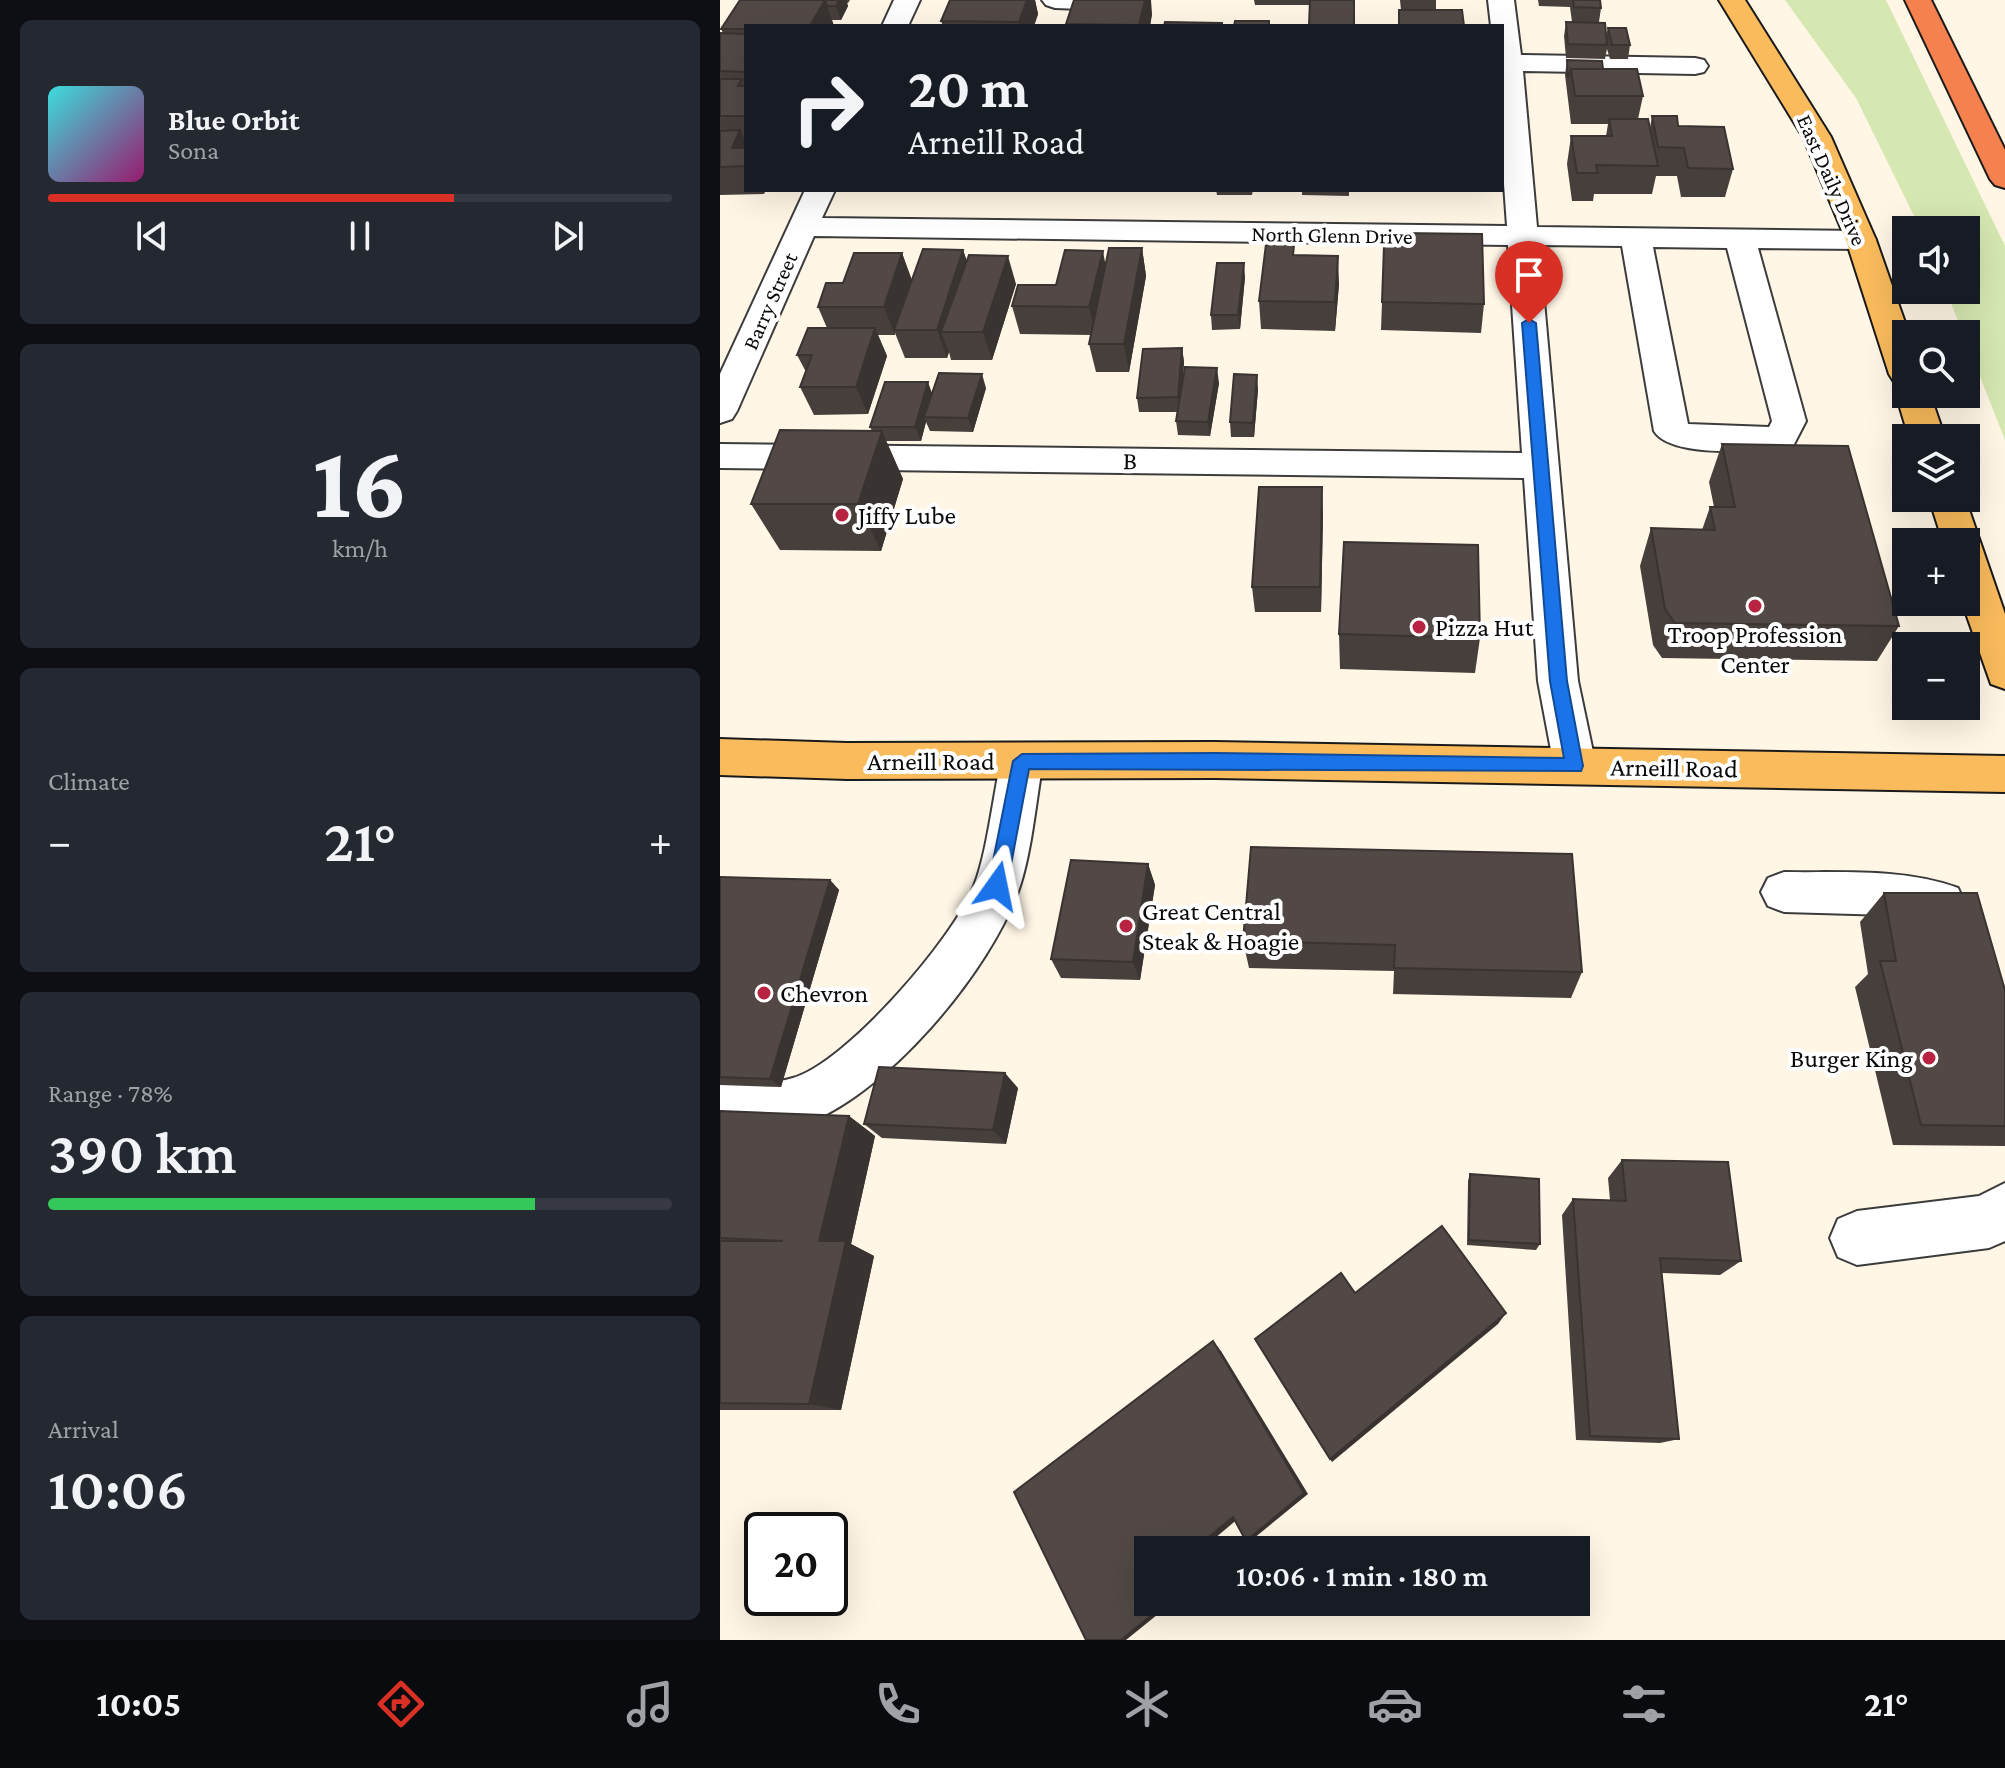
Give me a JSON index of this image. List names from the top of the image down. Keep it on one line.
{"streets":{"main road":["East Daily Drive","Arneill Road"],"street":["North Glenn Drive","Barry Street","B"]},"crossings":[["East Daily Drive","North Glenn Drive"],["North Glenn Drive","Barry Street"]],"places":["Jiffy Lube","Troop Profession Center","Pizza Hut","Great Central Steak & Hoagie","Chevron","Burger King"],"page":{"turn":["20 m","Arneill Road"],"song":["Blue Orbit","Sona"],"map_buttons":["+","−"],"tile":[["16","km/h"],"Climate",["Range · 78%","390 km"],["Arrival","10:06"]],"heat":["−","21°","+"],"limit":"20","trip":"10:06 · 1 min · 180 m","tabs":["10:05","21°"]}}
